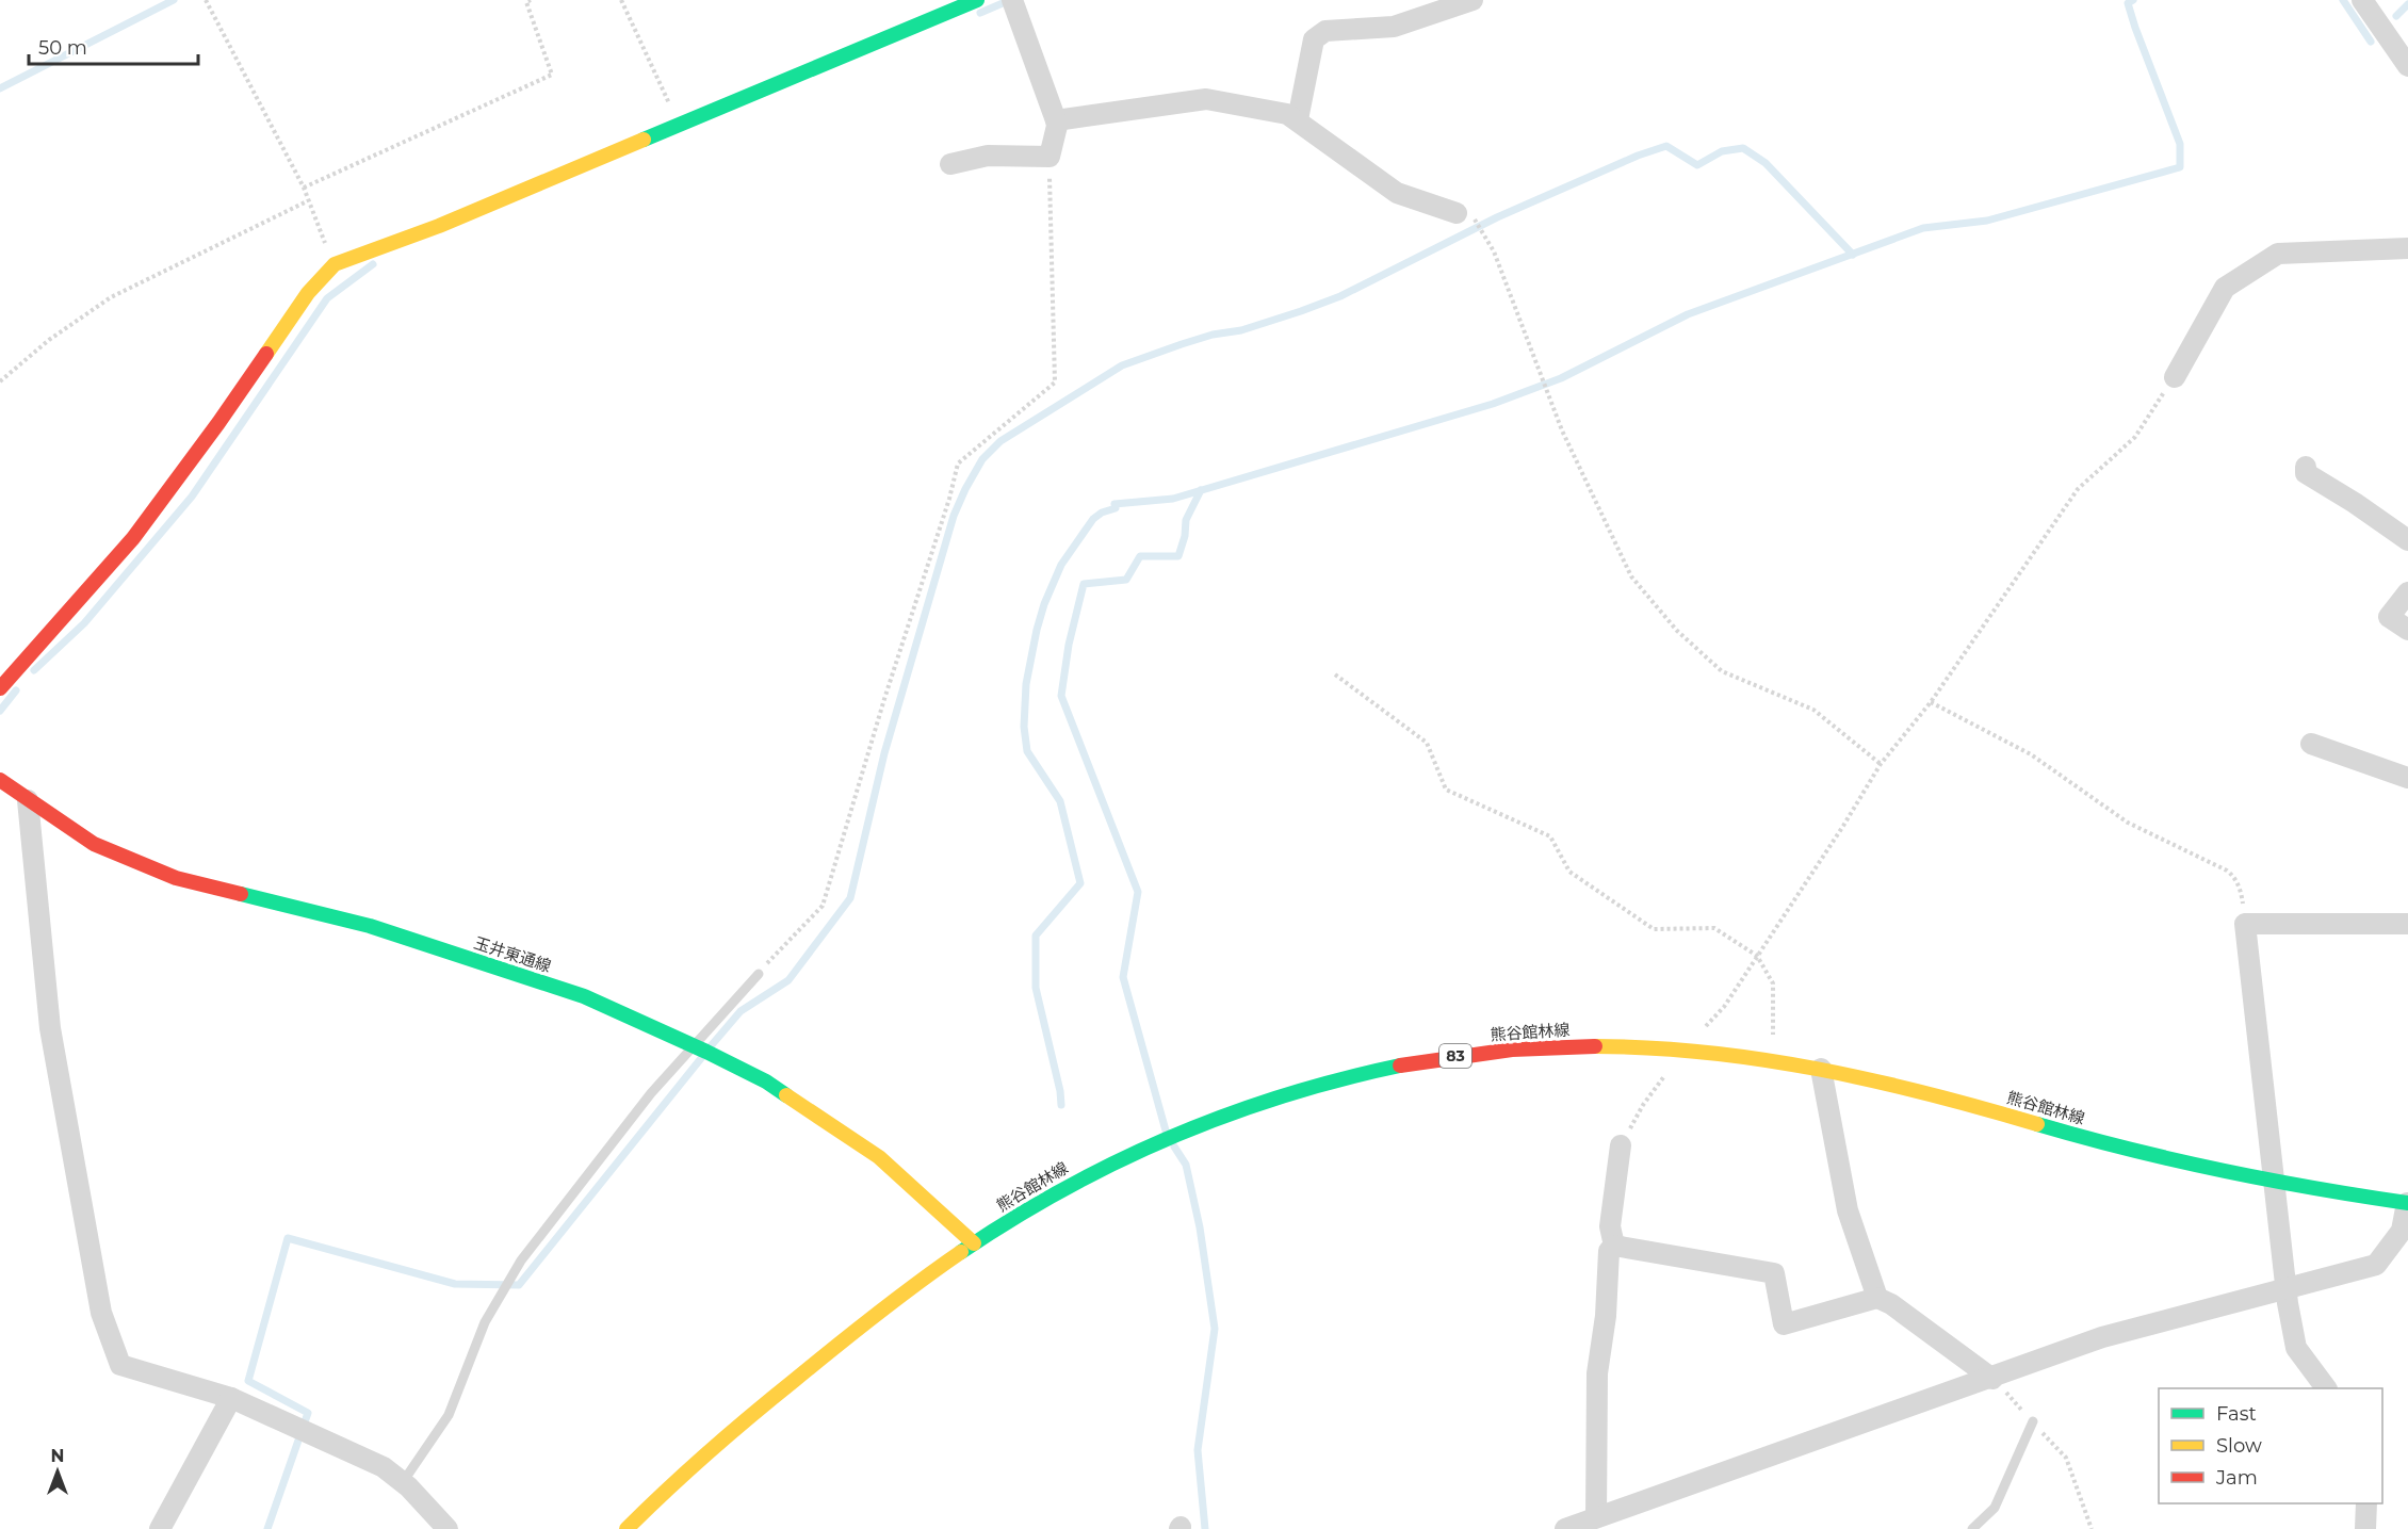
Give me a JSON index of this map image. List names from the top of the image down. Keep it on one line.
{"streets":{"street":["玉井東通線","熊谷館林線","83"]},"crossings":[["玉井東通線","熊谷館林線"]],"legend":["Fast","Slow","Jam"],"scale_bar":"50 m","north":"top"}
